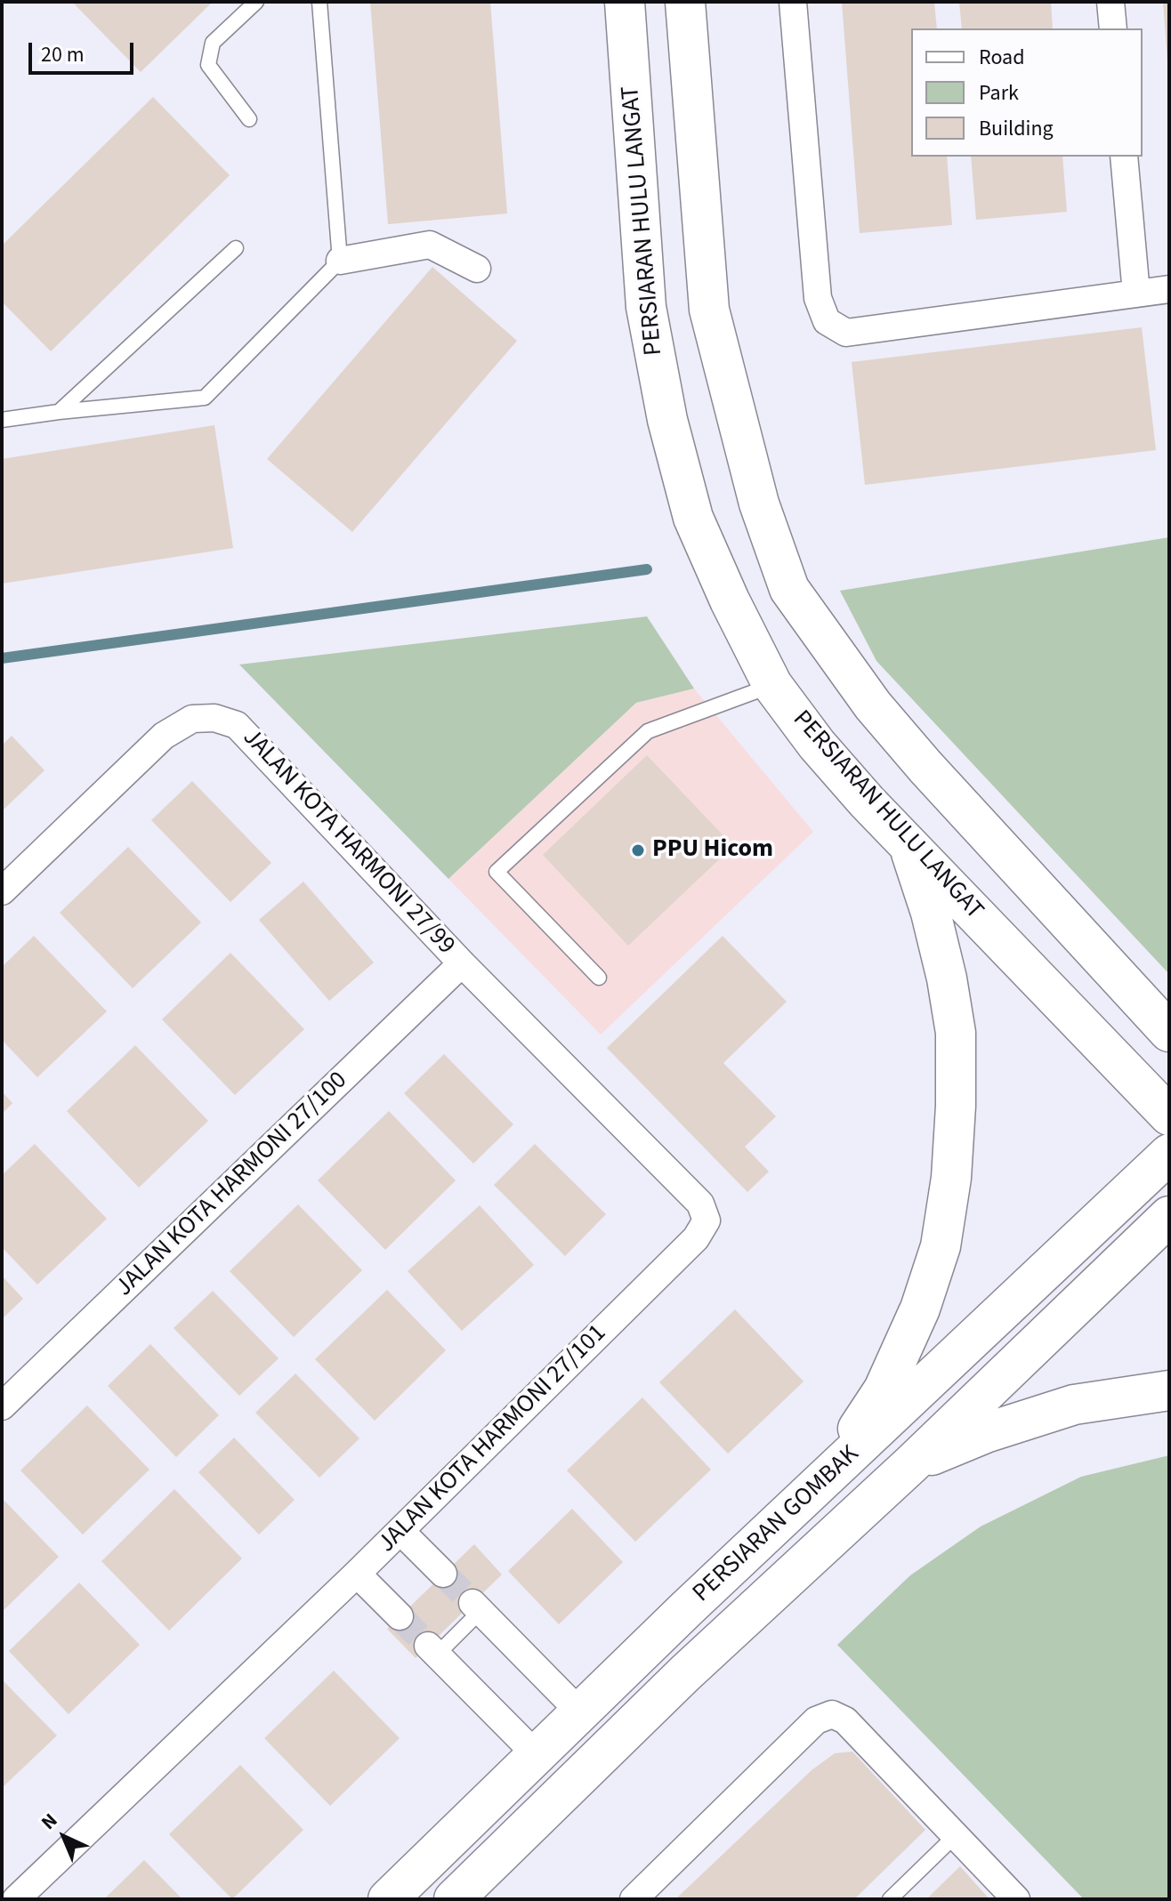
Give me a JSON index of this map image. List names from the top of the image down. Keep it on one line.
{"streets":{"main road":["PERSIARAN HULU LANGAT","PERSIARAN GOMBAK"],"street":["JALAN KOTA HARMONI 27/99","JALAN KOTA HARMONI 27/100","JALAN KOTA HARMONI 27/101"]},"crossings":[["JALAN KOTA HARMONI 27/99","JALAN KOTA HARMONI 27/100"],["JALAN KOTA HARMONI 27/99","JALAN KOTA HARMONI 27/101"],["JALAN KOTA HARMONI 27/100","JALAN KOTA HARMONI 27/101"]],"places":["PPU Hicom"],"legend":["Road","Park","Building"],"scale_bar":"20 m","north":"top left"}
